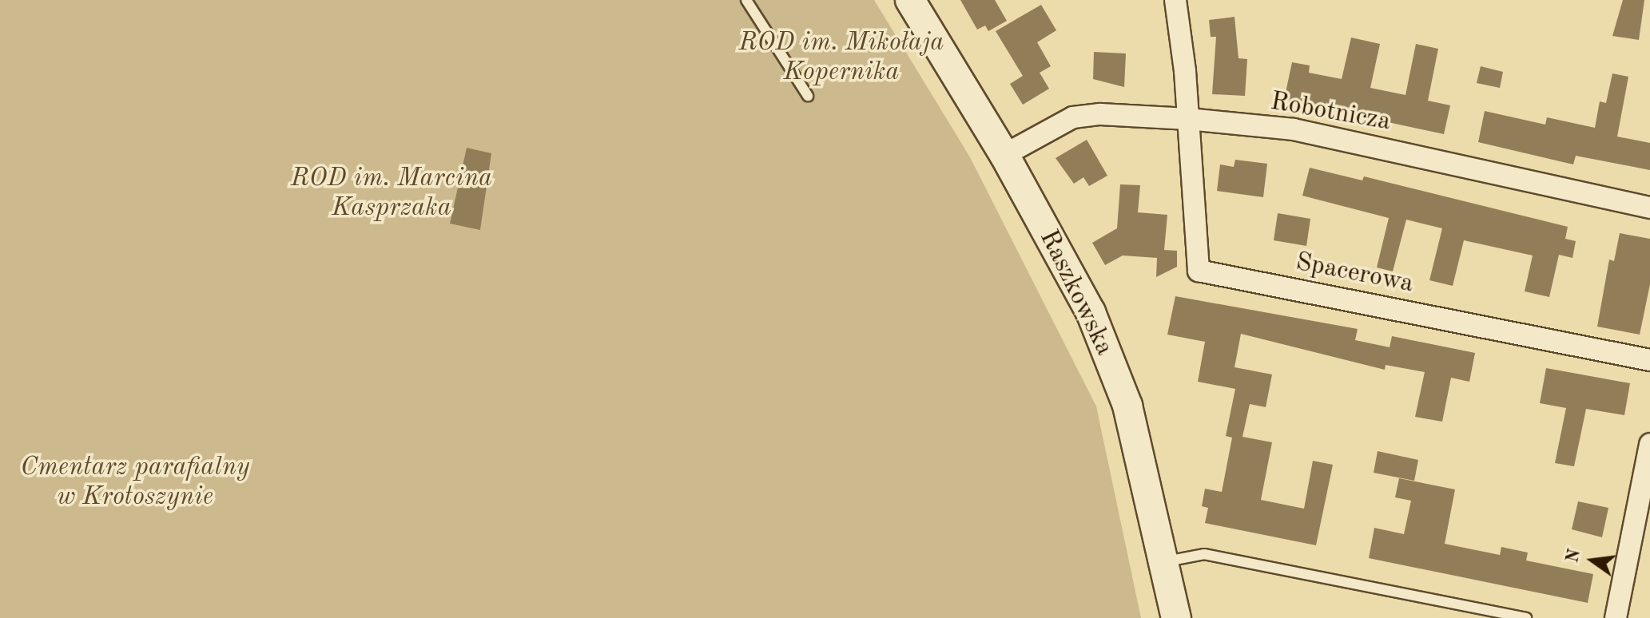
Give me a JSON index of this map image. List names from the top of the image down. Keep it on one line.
{"streets":{"street":["Robotnicza","Spacerowa","Raszkowska"]},"crossings":[["Robotnicza","Spacerowa"],["Robotnicza","Raszkowska"]],"parks":["ROD im. Mikołaja Kopernika","ROD im. Marcina Kasprzaka","Cmentarz parafialny w Krotoszynie"],"north":"left"}
